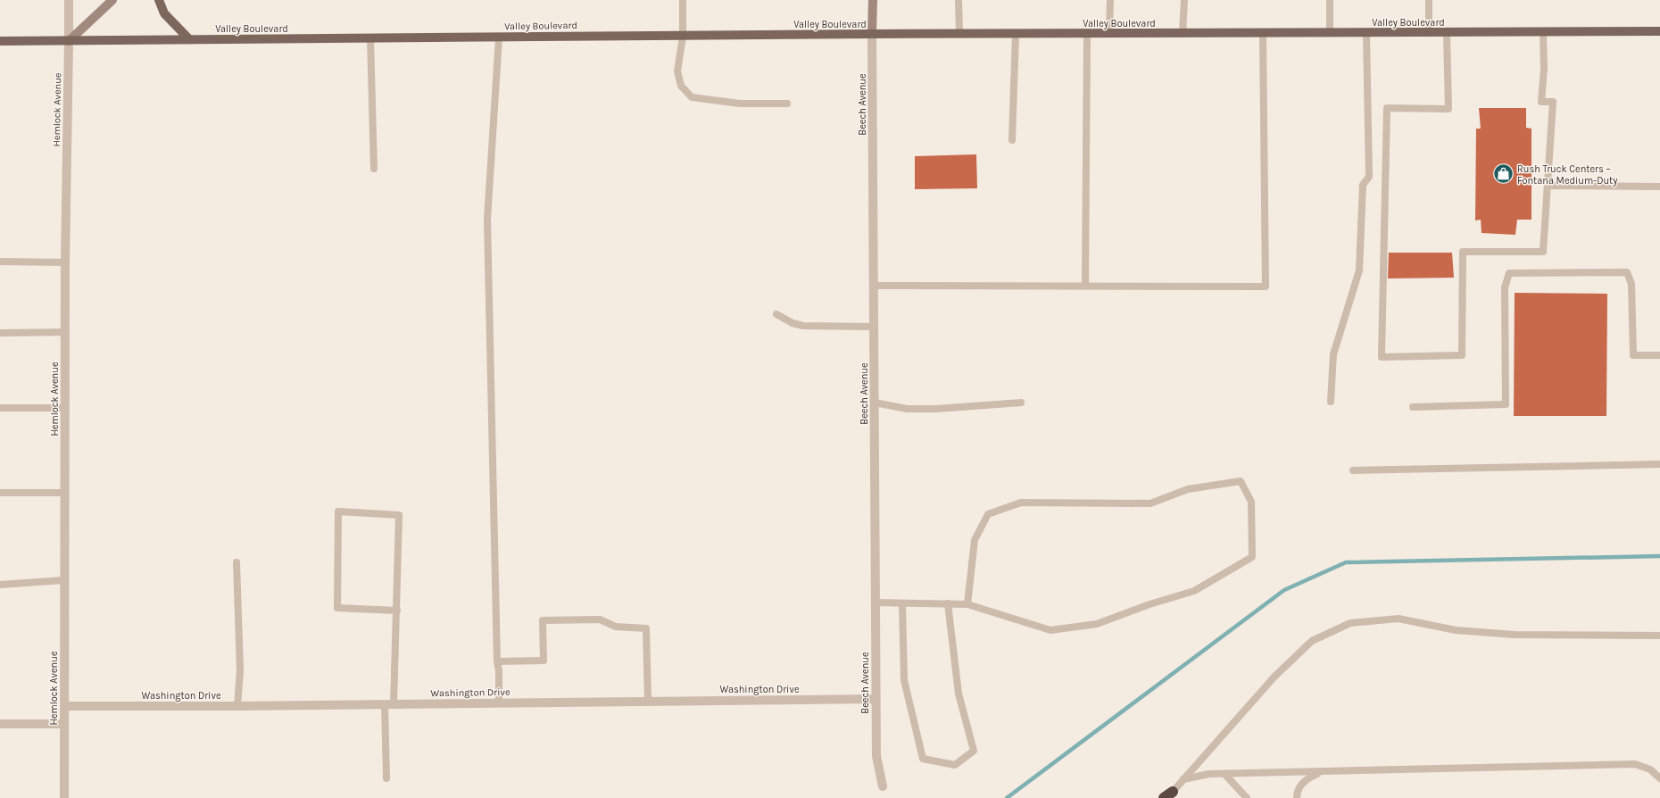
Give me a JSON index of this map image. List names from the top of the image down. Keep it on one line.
{"streets":{"main road":["Valley Boulevard","Beech Avenue"],"street":["Hemlock Avenue","Washington Drive"]},"crossings":[["Valley Boulevard","Beech Avenue"],["Valley Boulevard","Hemlock Avenue"],["Beech Avenue","Washington Drive"],["Hemlock Avenue","Washington Drive"]],"places":{"shop":["Rush Truck Centers – Fontana Medium-Duty"]}}
